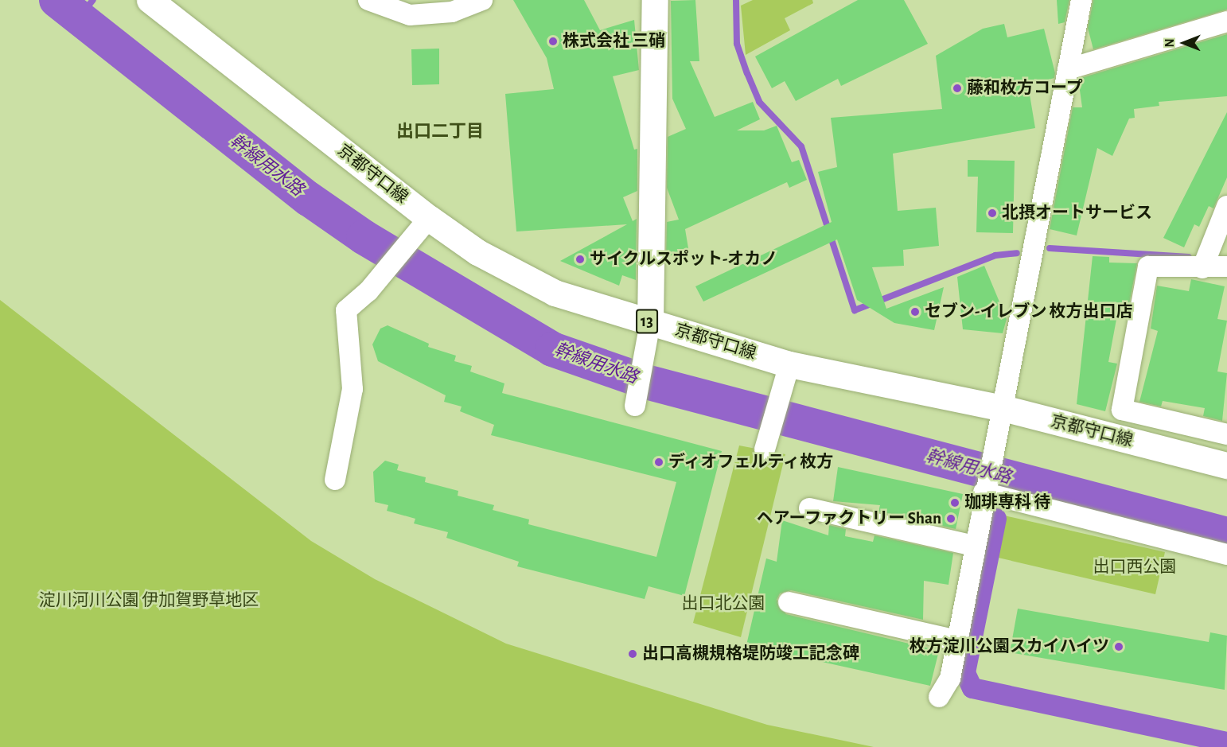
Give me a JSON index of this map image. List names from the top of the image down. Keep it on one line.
{"streets":{"main road":["京都守口線","13"]},"districts":["出口二丁目"],"water":["幹線用水路"],"parks":["出口西公園","淀川河川公園 伊加賀野草地区","出口北公園"],"places":["株式会社 三硝","藤和枚方コープ","北摂オートサービス","サイクルスポット-オカノ","セブン-イレブン 枚方出口店","ディオフェルティ枚方","珈琲専科 待","ヘアーファクトリー Shan","枚方淀川公園スカイハイツ","出口高槻規格堤防竣工記念碑"],"north":"left"}
